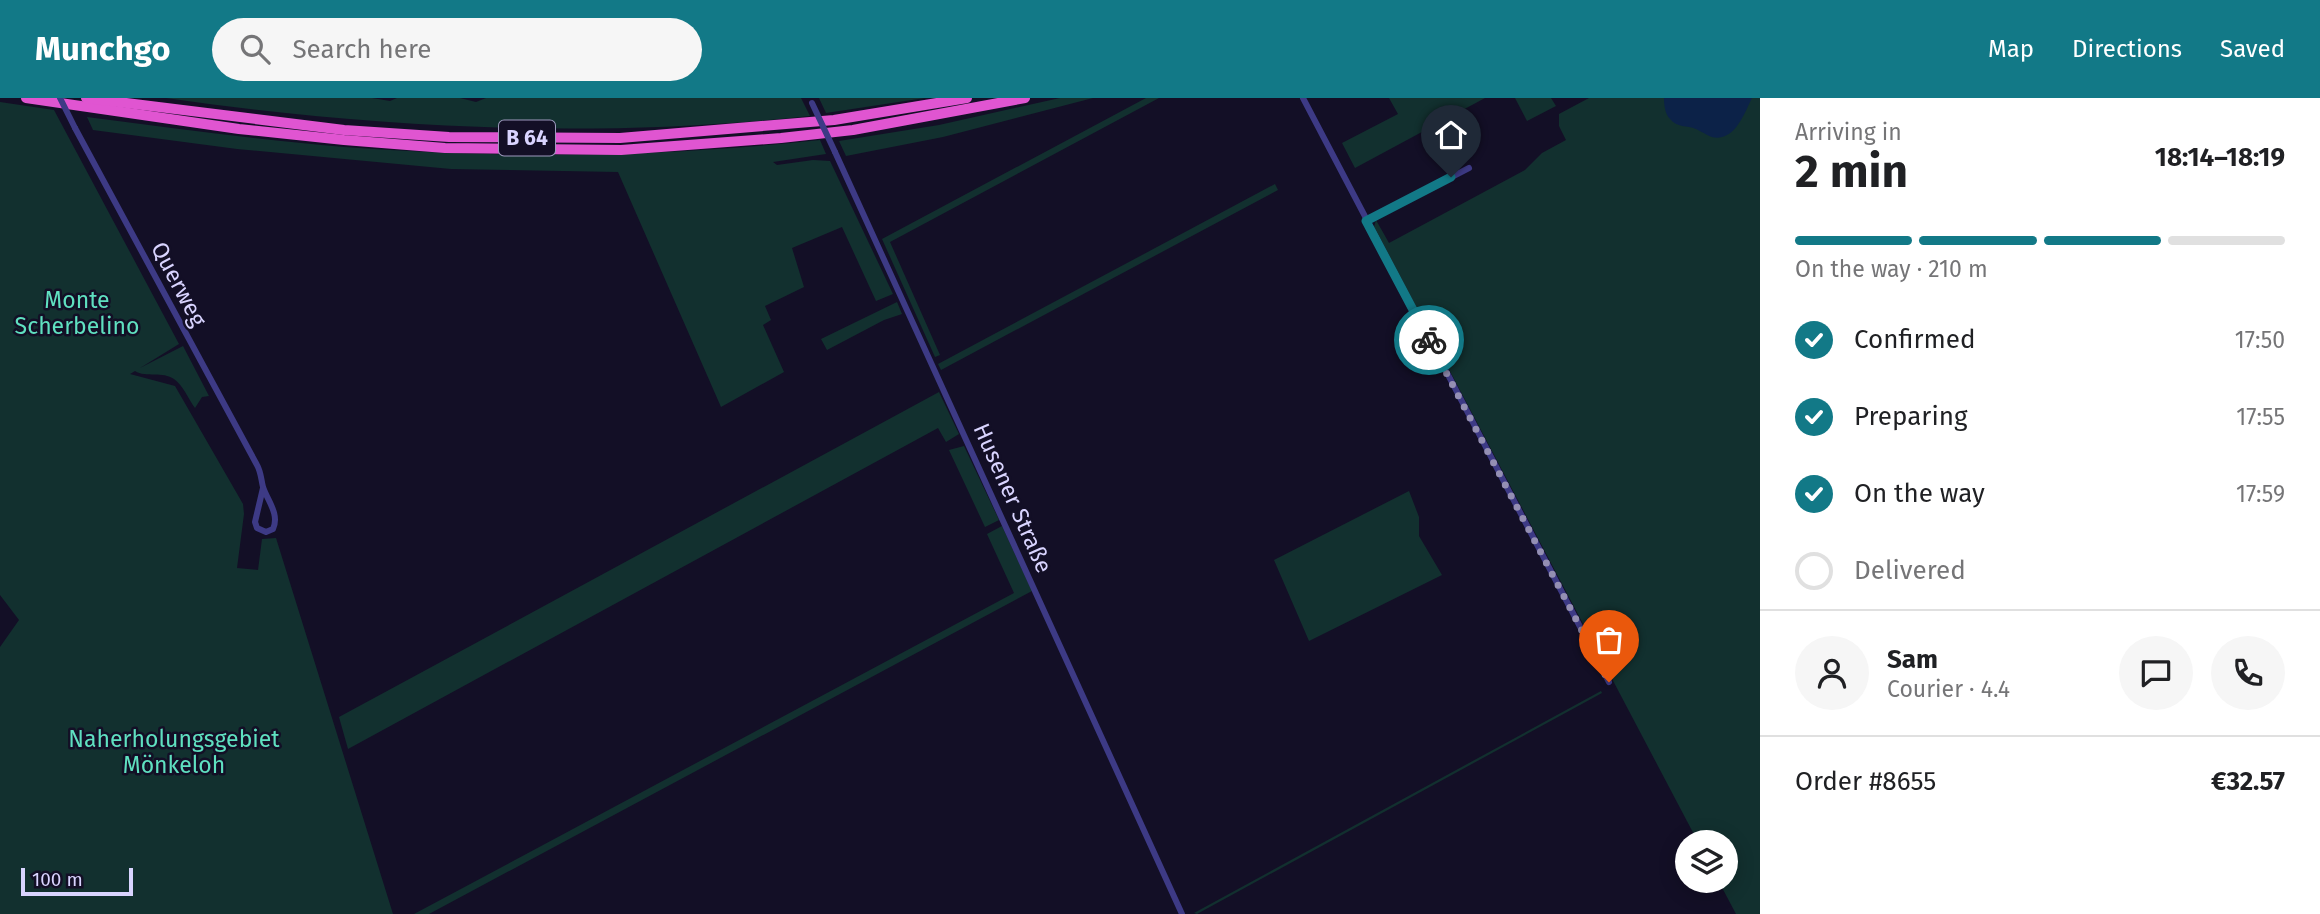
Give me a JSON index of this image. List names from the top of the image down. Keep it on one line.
{"streets":{"highway":["B 64"],"street":["Querweg","Husener Straße"]},"parks":["Monte Scherbelino","Naherholungsgebiet Mönkeloh"],"scale_bar":"100 m","page":{"header":"Munchgo","search":"Search here","nav":["Map","Directions","Saved"],"heading":["2 min","Arriving in","18:14–18:19"],"panel":["Sam","Courier · 4.4","Order #8655","€32.57"],"bar":"On the way · 210 m","list":[["Confirmed","17:50"],["Preparing","17:55"],["On the way","17:59"],"Delivered"],"scale":"100 m"}}
